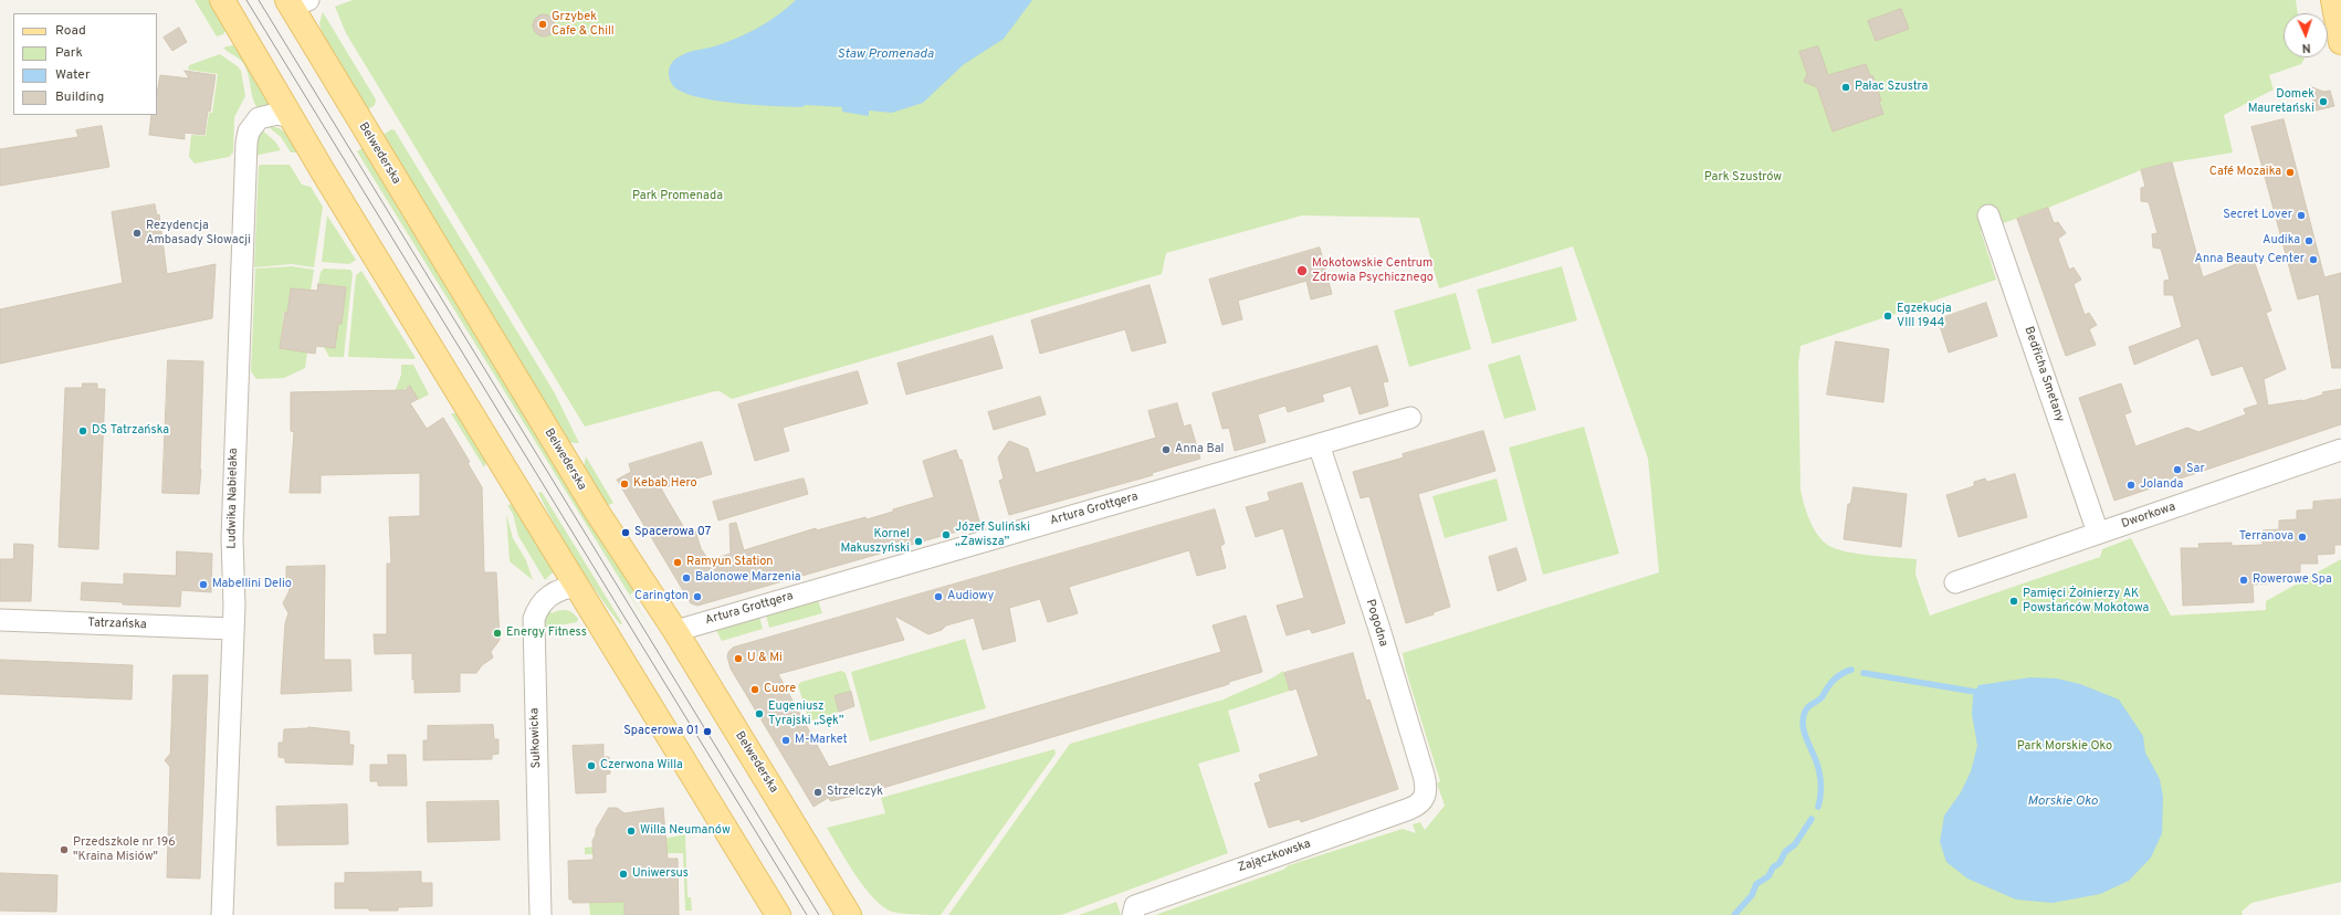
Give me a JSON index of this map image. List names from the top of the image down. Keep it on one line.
{"streets":{"main road":["Belwederska"],"street":["Bedřicha Smetany","Ludwika Nabielaka","Artura Grottgera","Dworkowa","Pogodna","Tatrzańska","Sułkowicka","Zajączkowska"]},"crossings":[["Belwederska","Artura Grottgera"],["Bedřicha Smetany","Dworkowa"],["Ludwika Nabielaka","Tatrzańska"],["Artura Grottgera","Pogodna"],["Pogodna","Zajączkowska"]],"water":["Staw Promenada","Morskie Oko"],"parks":["Park Szustrów","Park Promenada","Park Morskie Oko"],"places":["Grzybek Cafe & Chill","Pałac Szustra","Domek Mauretański","Café Mozaika","Secret Lover","Rezydencja Ambasady Słowacji","Audika","Anna Beauty Center","Mokotowskie Centrum Zdrowia Psychicznego","Egzekucja VIII 1944","DS Tatrzańska","Anna Bal","Sar","Kebab Hero","Jolanda","Spacerowa 07","Józef Suliński „Zawisza”","Terranova","Kornel Makuszyński","Ramyun Station","Balonowe Marzenia","Rowerowe Spa","Mabellini Delio","Carington","Audiowy","Pamięci Żołnierzy AK Powstańców Mokotowa","Energy Fitness","U & Mi","Cuore","Eugeniusz Tyrajski „Sęk”","Spacerowa 01","M-Market","Czerwona Willa","Strzelczyk","Willa Neumanów","Przedszkole nr 196 \"Kraina Misiów\"","Uniwersus"],"legend":["Road","Park","Water","Building"],"north":"bottom"}
